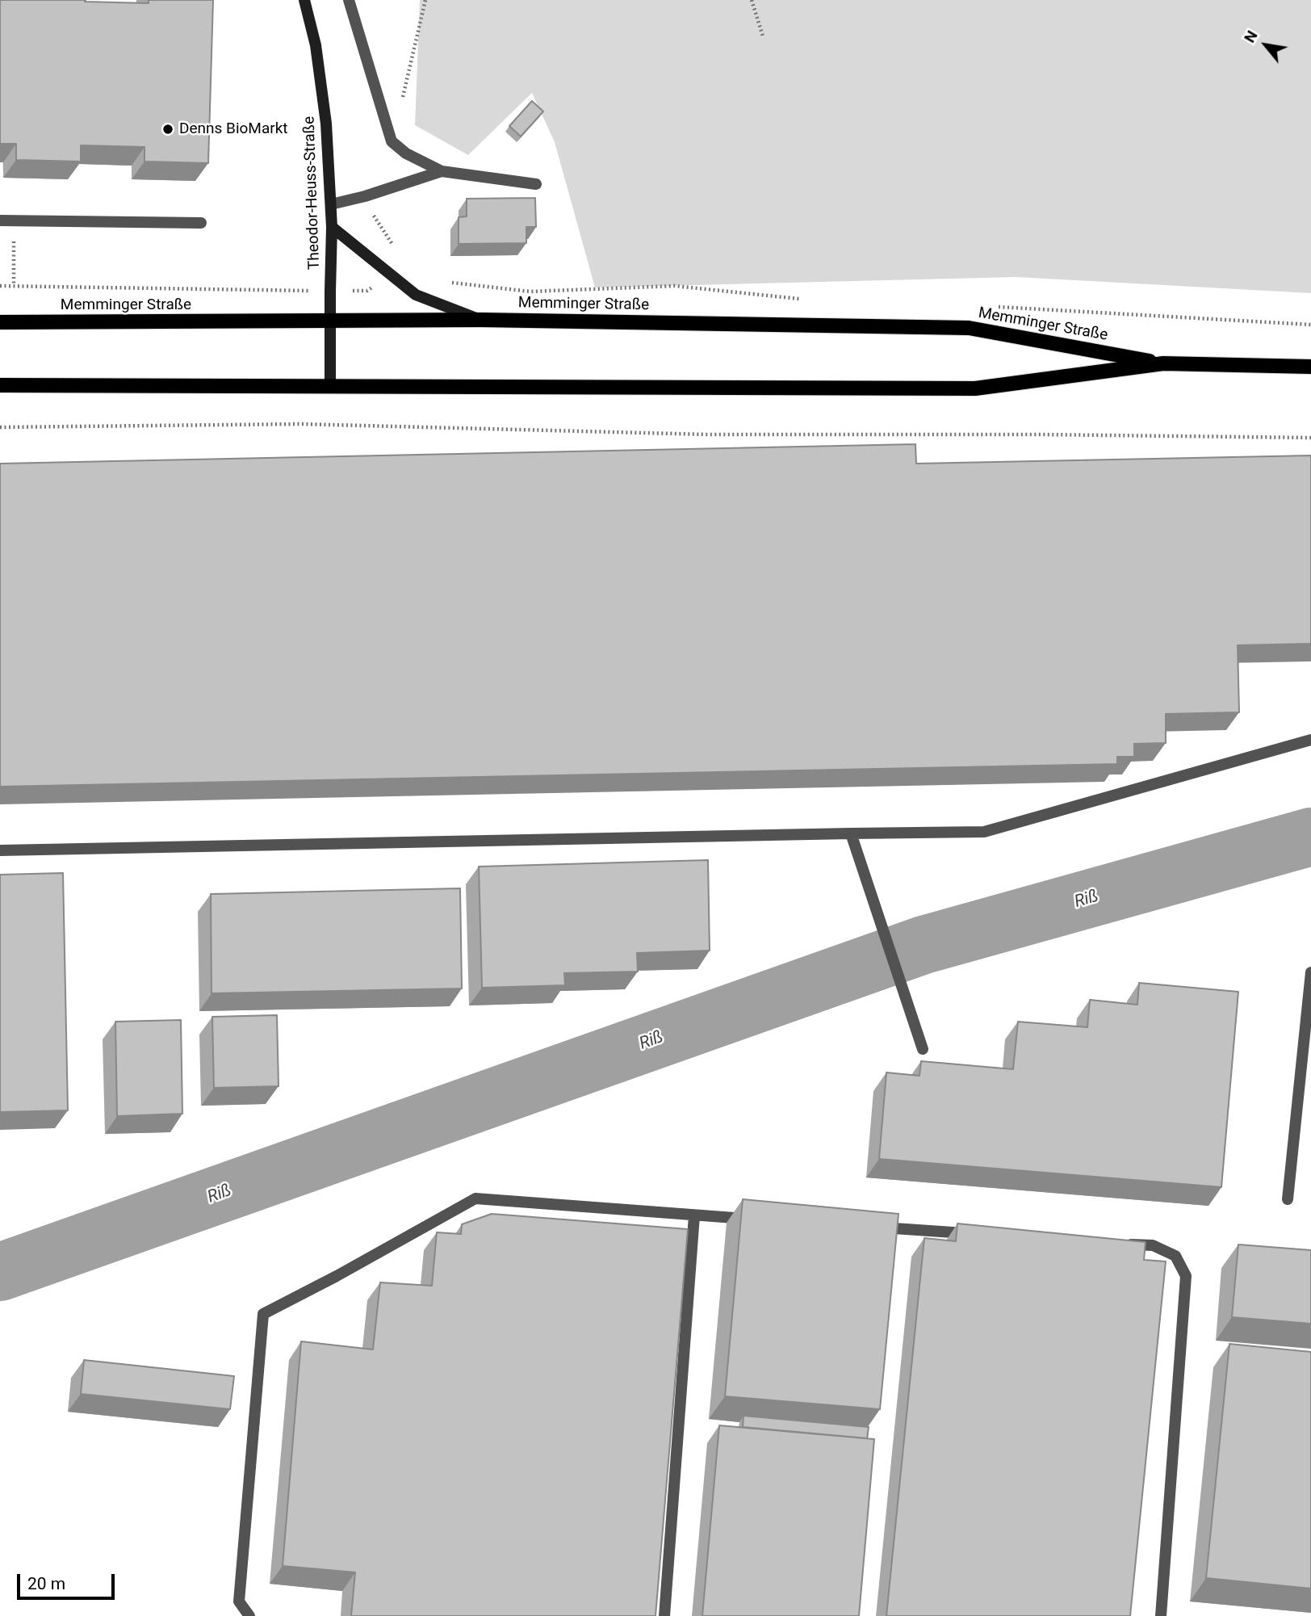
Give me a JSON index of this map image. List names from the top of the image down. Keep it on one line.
{"streets":{"main road":["Memminger Straße"],"street":["Theodor-Heuss-Straße"]},"crossings":[["Theodor-Heuss-Straße","Memminger Straße"]],"water":["Riß"],"places":["Denns BioMarkt"],"scale_bar":"20 m","north":"top left"}
